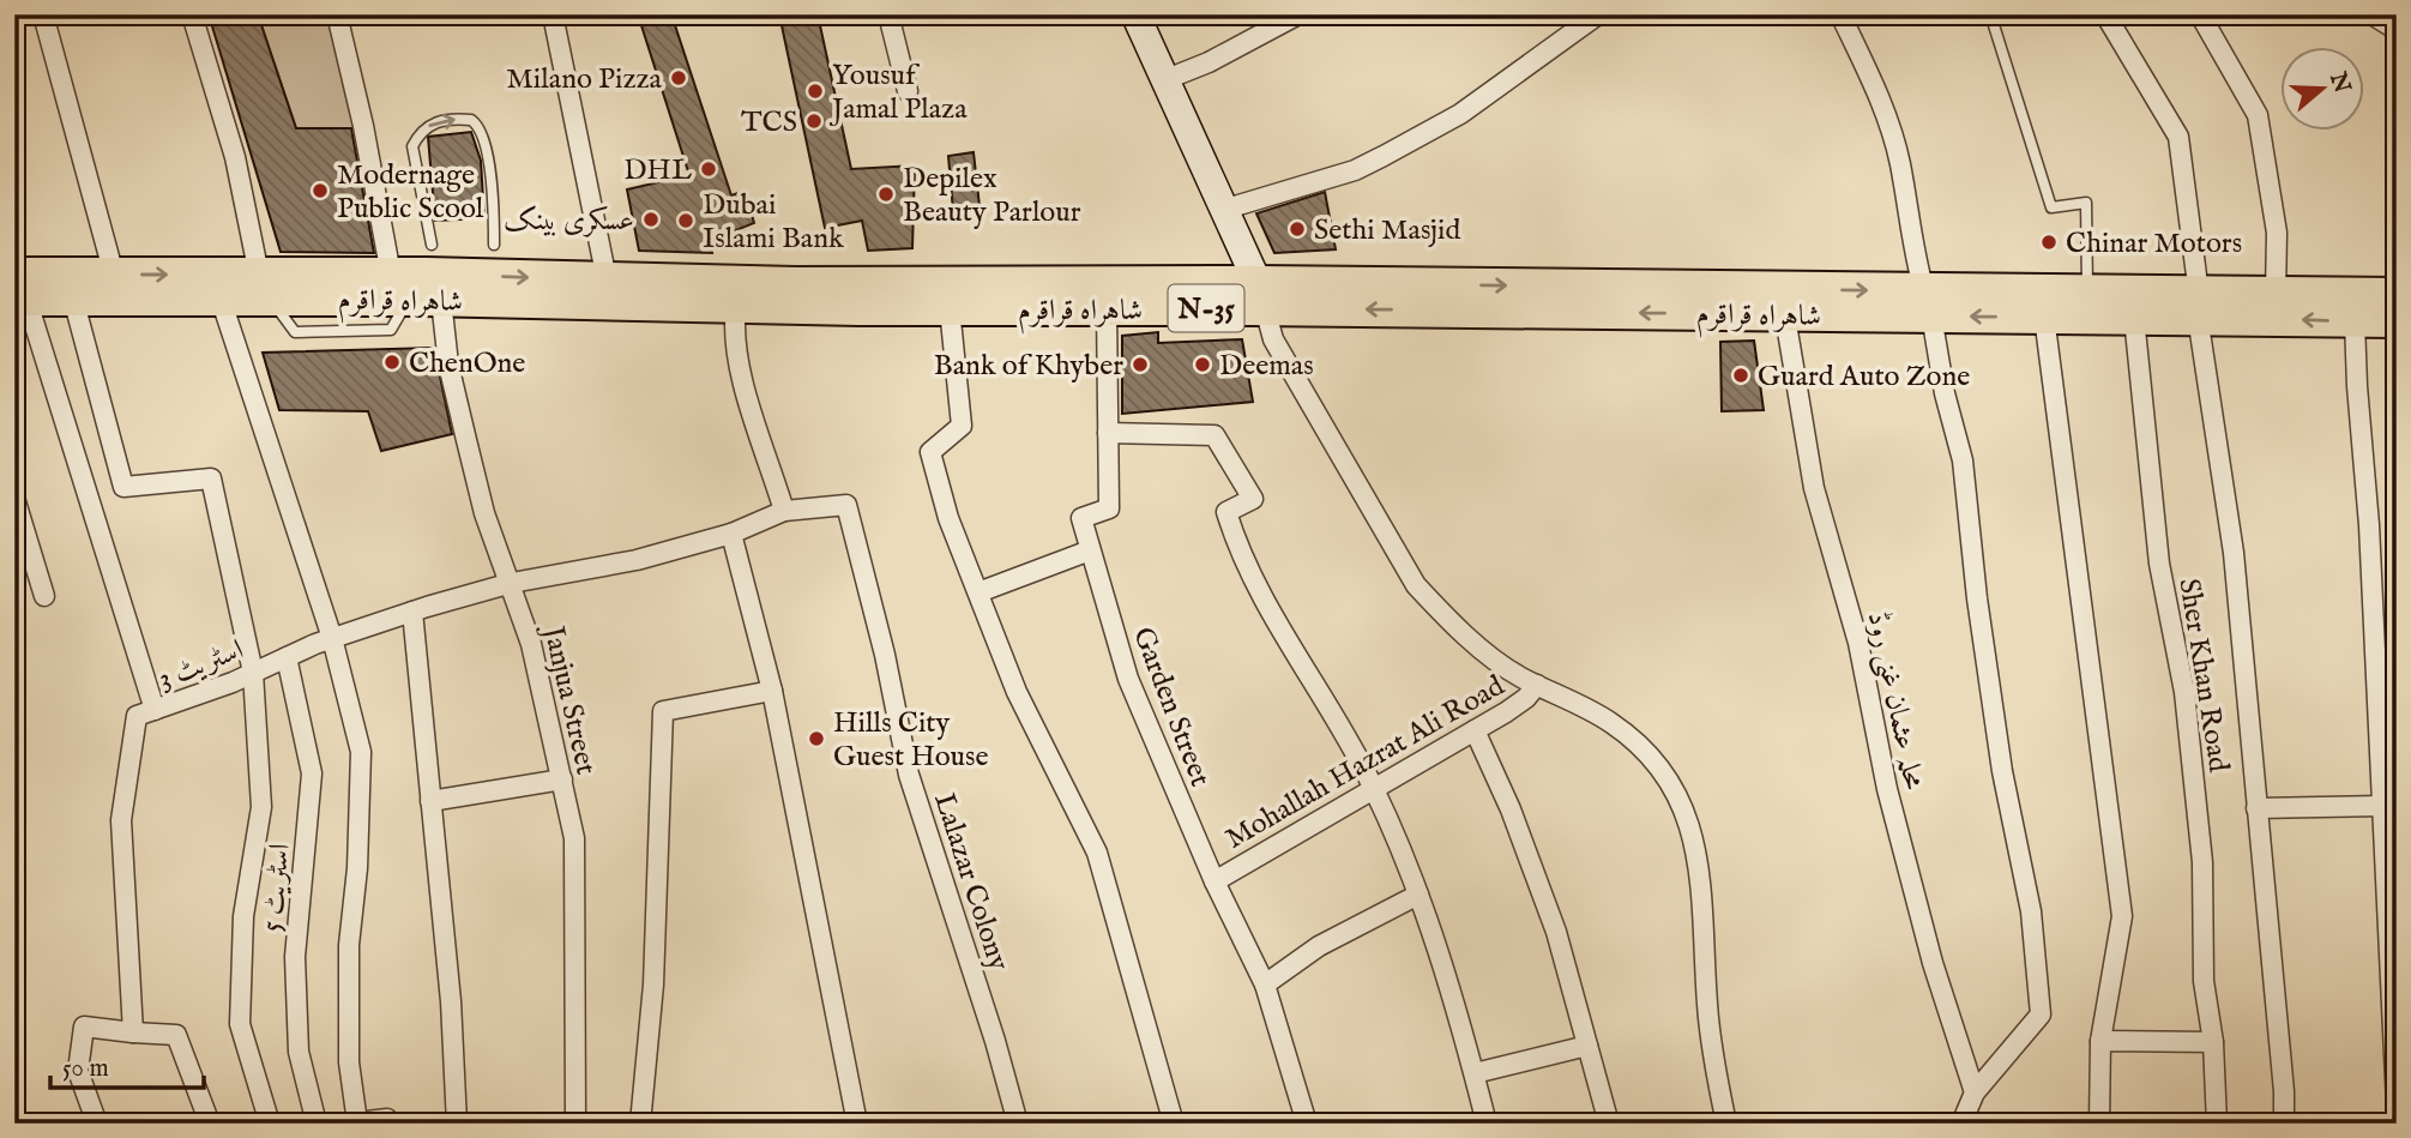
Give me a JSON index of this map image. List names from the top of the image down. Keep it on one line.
{"streets":{"highway":["شاہراہ قراقرم","N-35"],"street":["اسٹریٹ 3","Sher Khan Road","Janjua Street","محلہ عثمان غنی روڈ","Garden Street","Mohallah Hazrat Ali Road","Lalazar Colony","اسٹریٹ 5"]},"crossings":[["شاہراہ قراقرم","Sher Khan Road"],["شاہراہ قراقرم","Janjua Street"],["شاہراہ قراقرم","محلہ عثمان غنی روڈ"],["شاہراہ قراقرم","Garden Street"],["شاہراہ قراقرم","Mohallah Hazrat Ali Road"],["اسٹریٹ 3","Janjua Street"],["اسٹریٹ 3","Lalazar Colony"],["اسٹریٹ 3","اسٹریٹ 5"],["Garden Street","Mohallah Hazrat Ali Road"]],"places":["Milano Pizza","Yousuf Jamal Plaza","TCS","DHL","Modernage Public Scool","Depilex Beauty Parlour","عسکری بینک","Dubai Islami Bank","Sethi Masjid","Chinar Motors","ChenOne","Bank of Khyber","Deemas","Guard Auto Zone","Hills City Guest House"],"scale_bar":"50 m","north":"right"}
